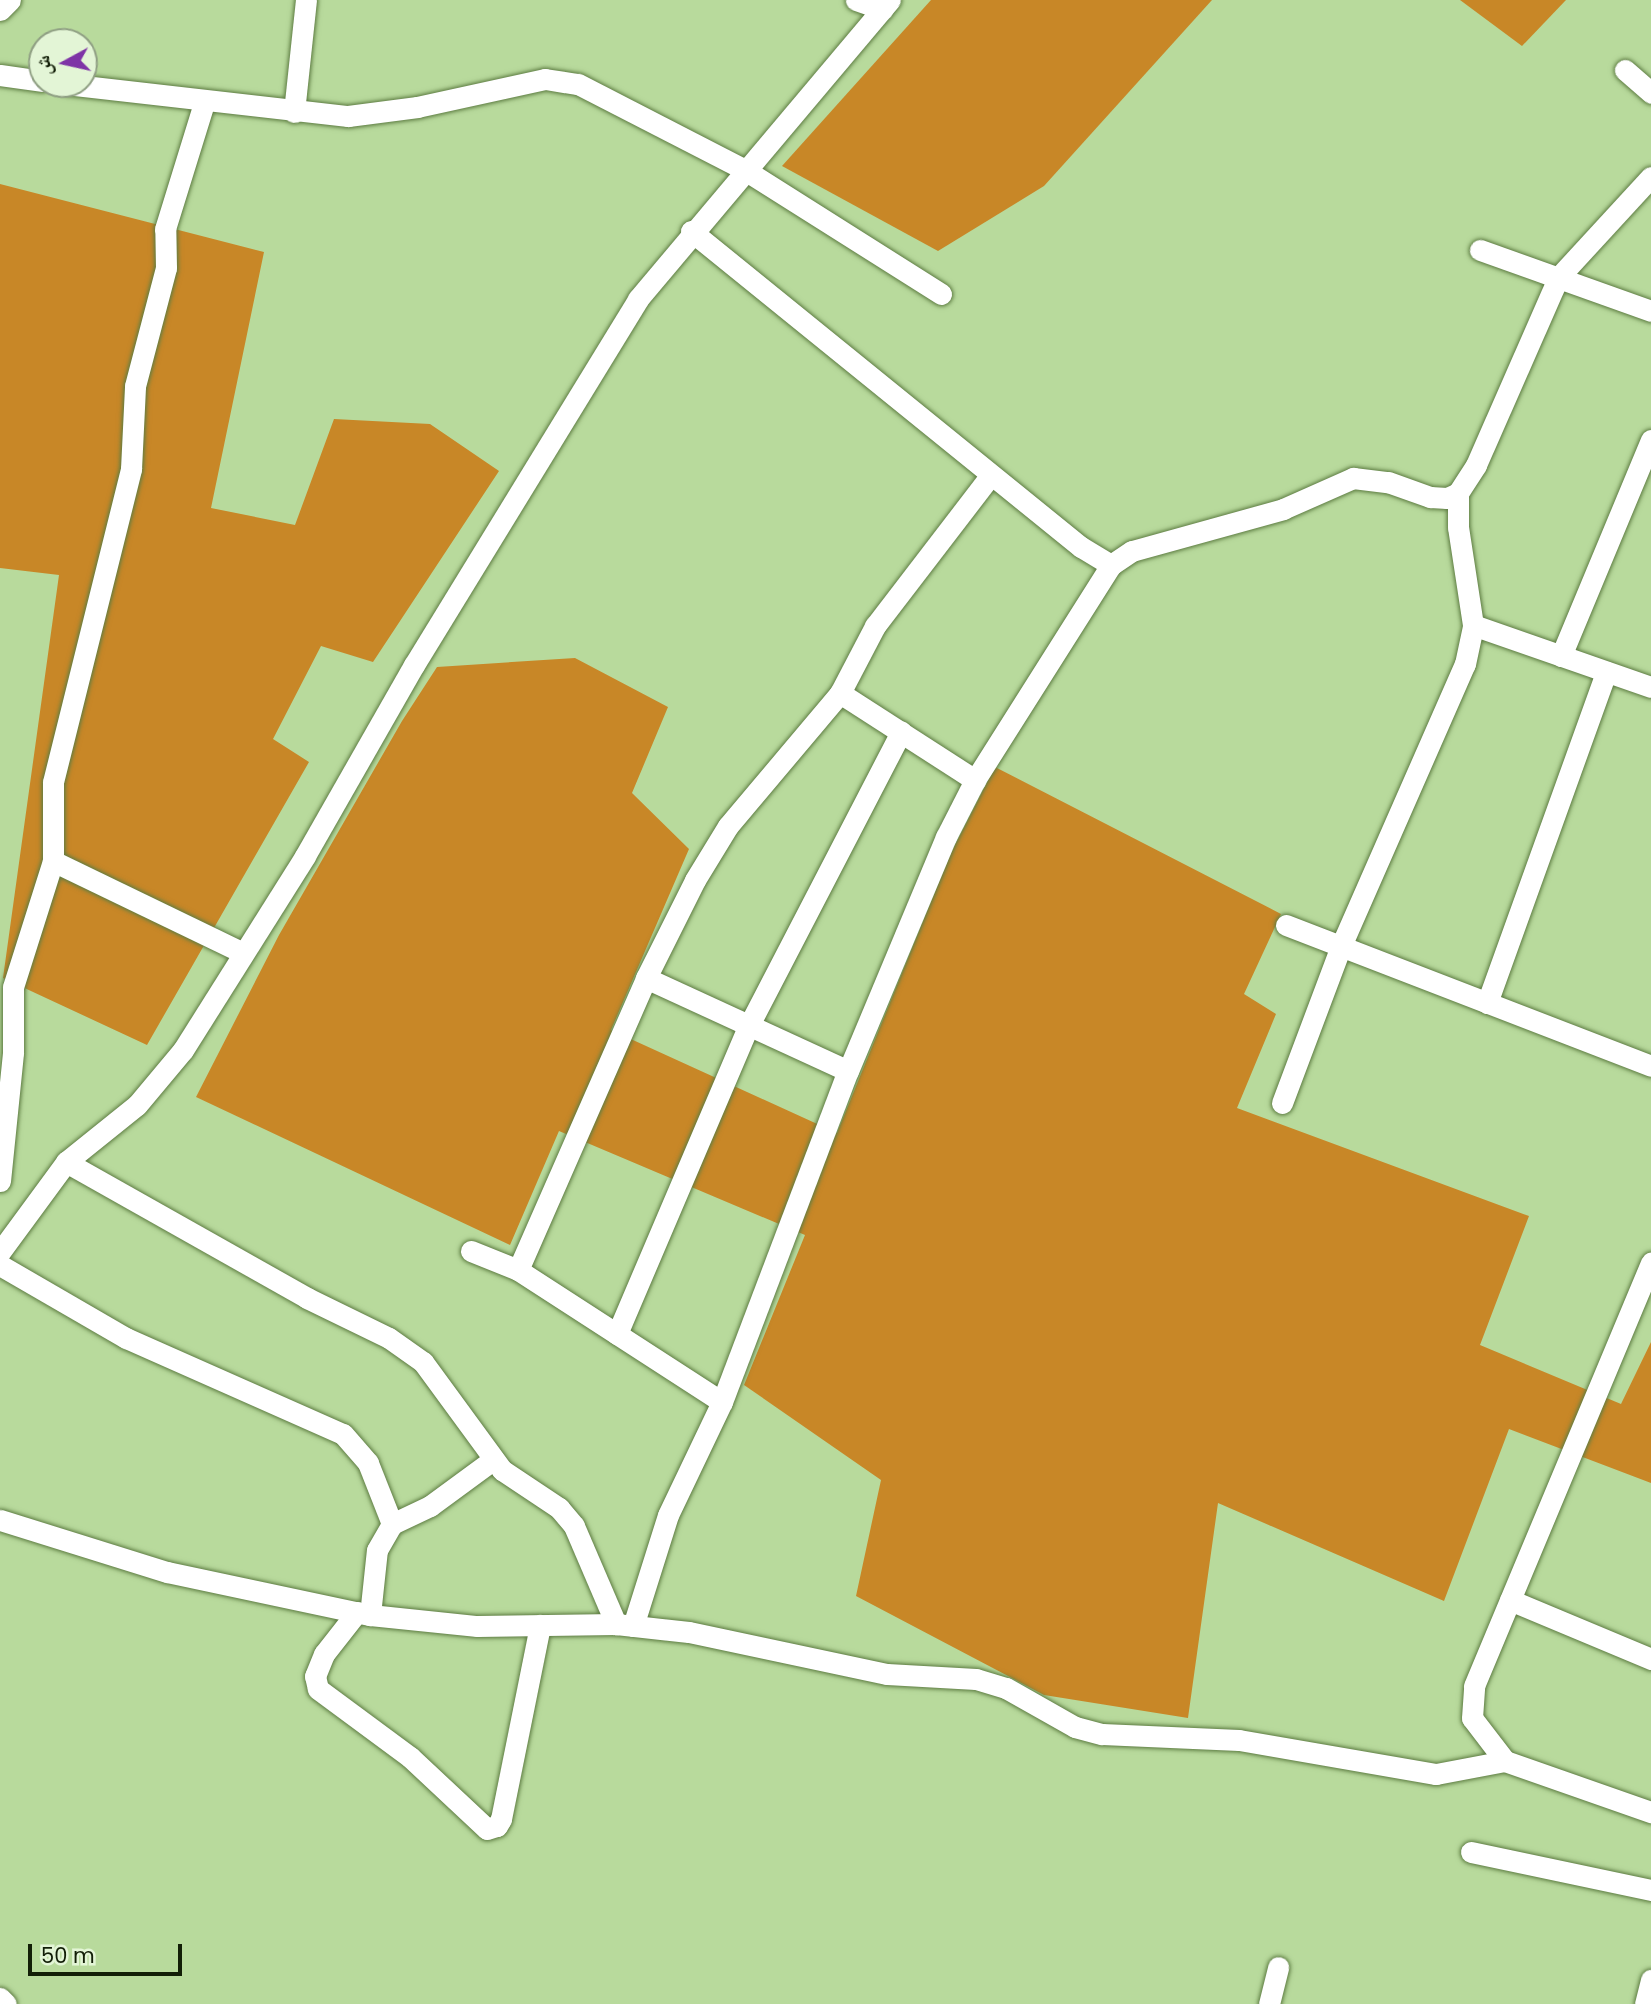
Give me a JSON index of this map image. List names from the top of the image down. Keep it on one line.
{"scale_bar":"50 m","north":"left"}
